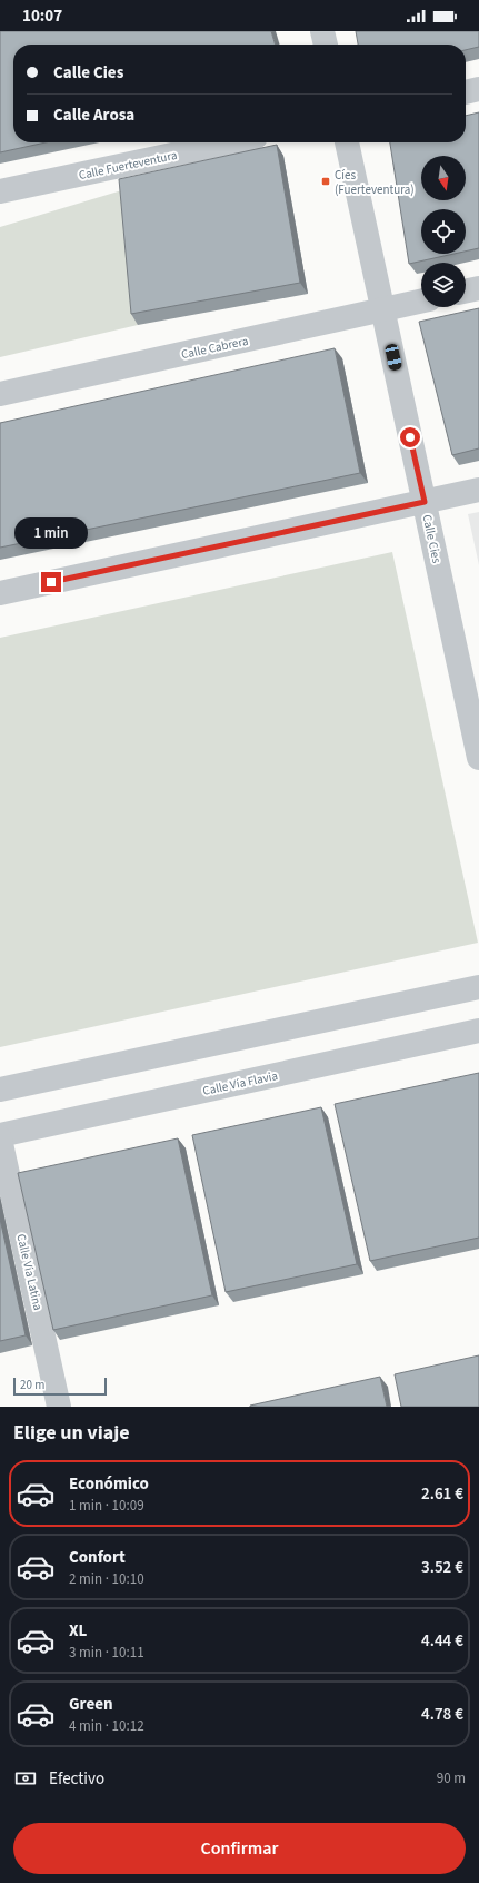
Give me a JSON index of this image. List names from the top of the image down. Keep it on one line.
{"streets":{"street":["Calle Fuerteventura","Calle Cabrera","Calle Cies","Calle Vía Flavia","Calle Via Latina"]},"crossings":[["Calle Cabrera","Calle Cies"]],"places":{"transit":["Cíes (Fuerteventura)"]},"scale_bar":"20 m","north":"bottom","page":{"status":"10:07","banner":["Calle Cies","Calle Arosa"],"bubble":"1 min","scale":"20 m","heading":"Elige un viaje","list":[{"name":"Económico","note":"1 min · 10:09","value":"2.61 €"},{"name":"Confort","note":"2 min · 10:10","value":"3.52 €"},{"name":"XL","note":"3 min · 10:11","value":"4.44 €"},{"name":"Green","note":"4 min · 10:12","value":"4.78 €"}],"pay":["Efectivo","90 m"],"buttons":"Confirmar"}}
